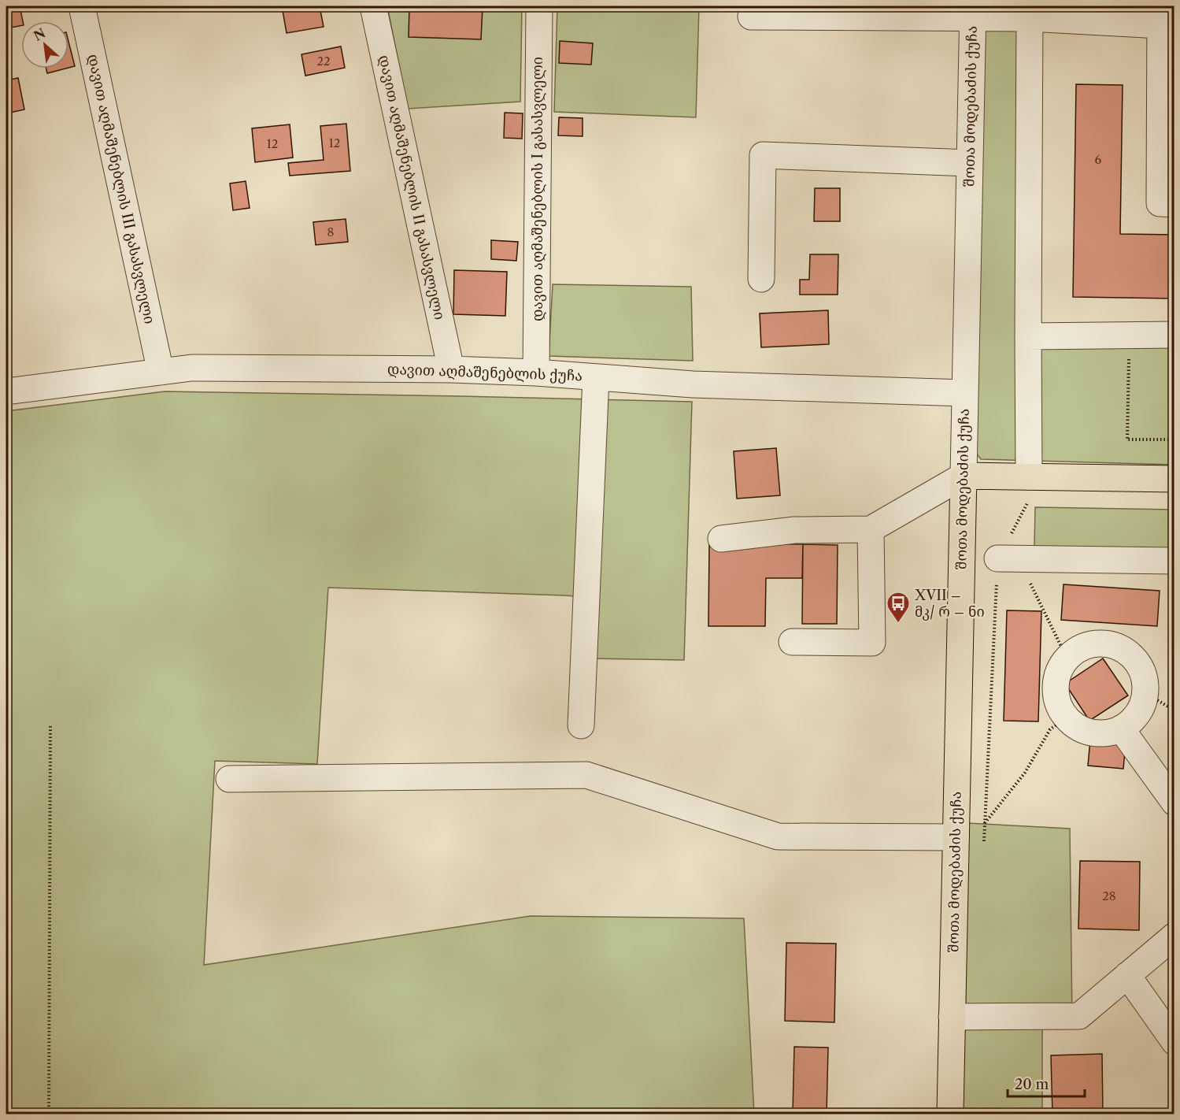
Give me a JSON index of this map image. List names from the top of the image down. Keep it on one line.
{"streets":{"main road":["შოთა მოდებაძის ქუჩა"],"street":["დავით აღმაშენებლის II გასასვლელი","დავით აღმაშენებლის III გასასვლელი","დავით აღმაშენებლის I გასასვლელი","დავით აღმაშენებლის ქუჩა"]},"crossings":[["შოთა მოდებაძის ქუჩა","დავით აღმაშენებლის ქუჩა"],["დავით აღმაშენებლის II გასასვლელი","დავით აღმაშენებლის ქუჩა"],["დავით აღმაშენებლის III გასასვლელი","დავით აღმაშენებლის ქუჩა"],["დავით აღმაშენებლის I გასასვლელი","დავით აღმაშენებლის ქუჩა"]],"places":{"bus stop":["XVII – მკ/ რ – ნი"]},"house_numbers":["22","12","12","6","8","28"],"scale_bar":"20 m","north":"top left"}
